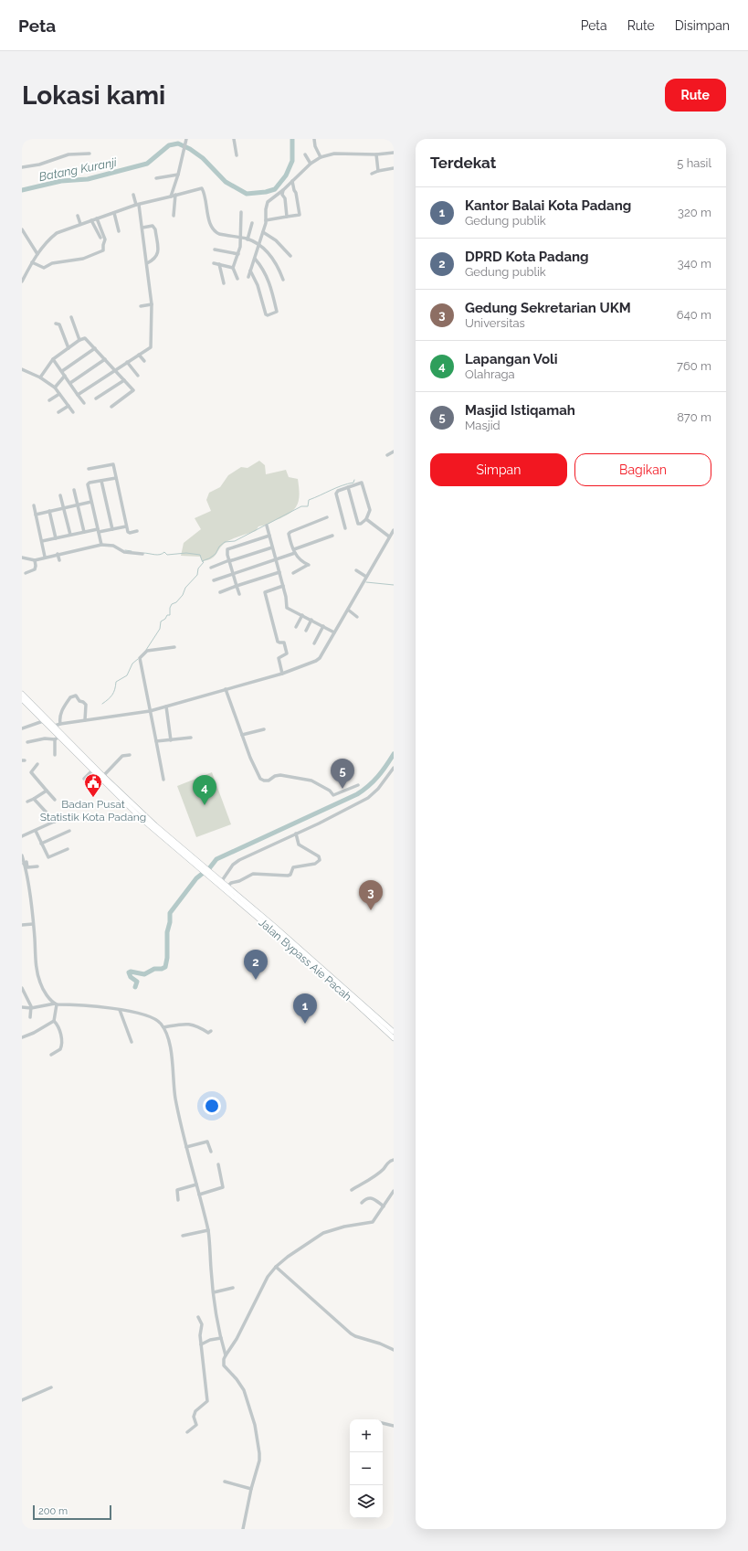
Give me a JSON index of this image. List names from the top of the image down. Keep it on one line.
{"streets":{"highway":["Jalan Bypass Aie Pacah"]},"water":["Batang Kuranji"],"places":{"public building":["Badan Pusat Statistik Kota Padang"]},"scale_bar":"200 m","page":{"header":"Peta","nav":["Peta","Rute","Disimpan"],"buttons":["Rute",["Simpan","Bagikan"]],"title":"Lokasi kami","heading":["Terdekat","5 hasil"],"list":[{"mark":"1","name":"Kantor Balai Kota Padang","note":"Gedung publik","value":"320 m"},{"mark":"2","name":"DPRD Kota Padang","note":"Gedung publik","value":"340 m"},{"mark":"3","name":"Gedung Sekretarian UKM","note":"Universitas","value":"640 m"},{"mark":"4","name":"Lapangan Voli","note":"Olahraga","value":"760 m"},{"mark":"5","name":"Masjid Istiqamah","note":"Masjid","value":"870 m"}],"pins":["5","4","3","2","1"],"map_buttons":["+","−"],"scale":"200 m"}}
